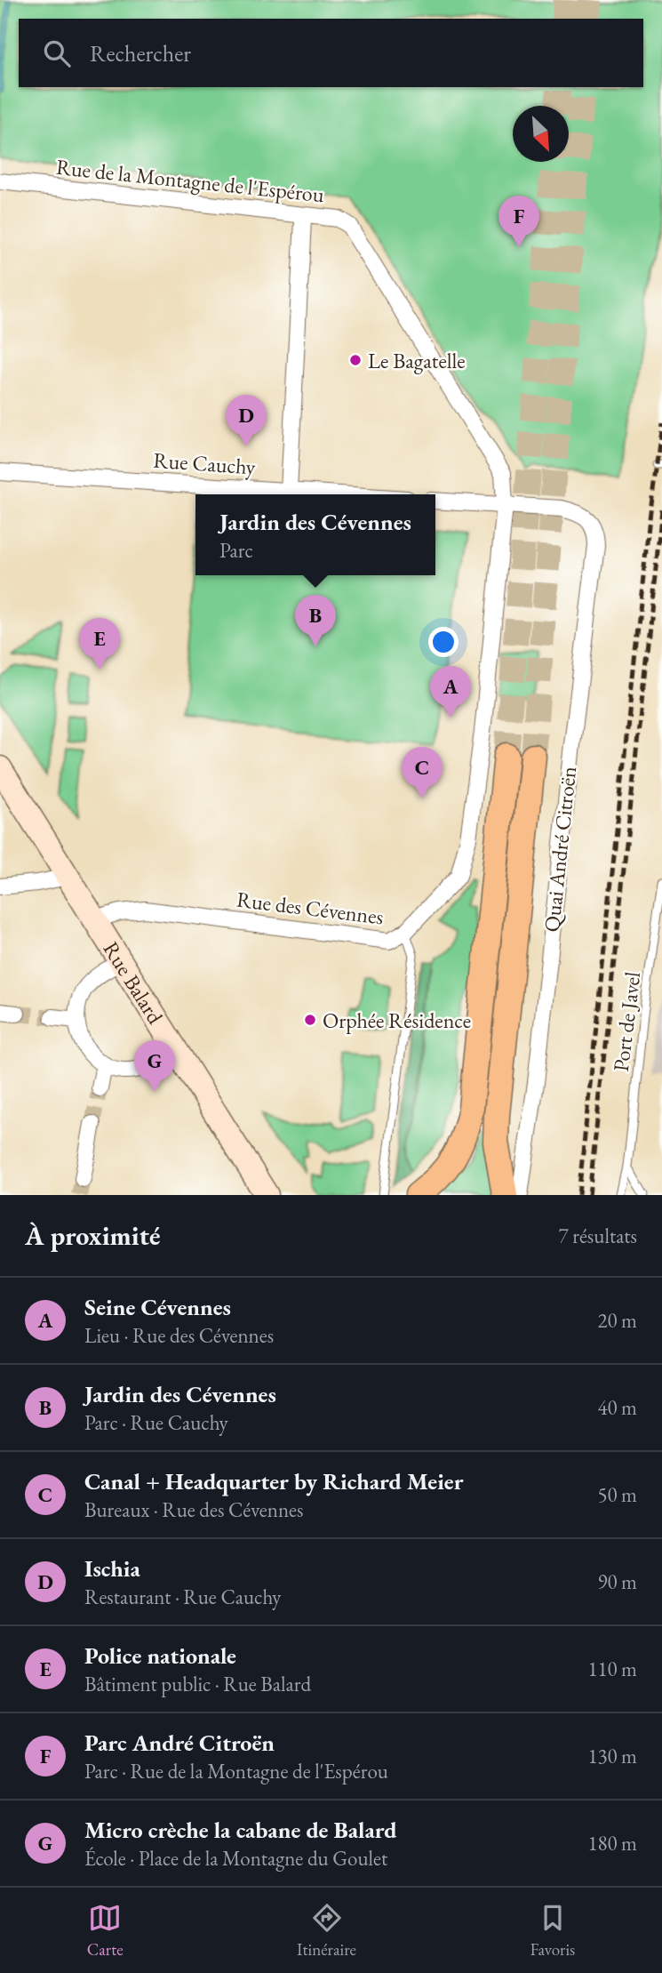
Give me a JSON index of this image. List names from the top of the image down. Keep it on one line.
{"streets":{"main road":["Quai André Citroën"],"street":["Rue de la Montagne de l'Espérou","Rue Cauchy","Rue des Cévennes","Rue Balard"],"lane":["Port de Javel"]},"crossings":[["Rue de la Montagne de l'Espérou","Quai André Citroën"],["Rue de la Montagne de l'Espérou","Rue des Cévennes"],["Quai André Citroën","Rue des Cévennes"],["Rue des Cévennes","Rue Balard"]],"places":["Le Bagatelle","Orphée Résidence"],"north":"bottom right","page":{"search":"Rechercher","pins":["F","D","B","E","A","C","G"],"popup":["Jardin des Cévennes","Parc"],"heading":["À proximité","7 résultats"],"list":[{"mark":"A","name":"Seine Cévennes","note":"Lieu · Rue des Cévennes","value":"20 m"},{"mark":"B","name":"Jardin des Cévennes","note":"Parc · Rue Cauchy","value":"40 m"},{"mark":"C","name":"Canal + Headquarter by Richard Meier","note":"Bureaux · Rue des Cévennes","value":"50 m"},{"mark":"D","name":"Ischia","note":"Restaurant · Rue Cauchy","value":"90 m"},{"mark":"E","name":"Police nationale","note":"Bâtiment public · Rue Balard","value":"110 m"},{"mark":"F","name":"Parc André Citroën","note":"Parc · Rue de la Montagne de l'Espérou","value":"130 m"},{"mark":"G","name":"Micro crèche la cabane de Balard","note":"École · Place de la Montagne du Goulet","value":"180 m"}],"nav":["Carte","Itinéraire","Favoris"]}}
